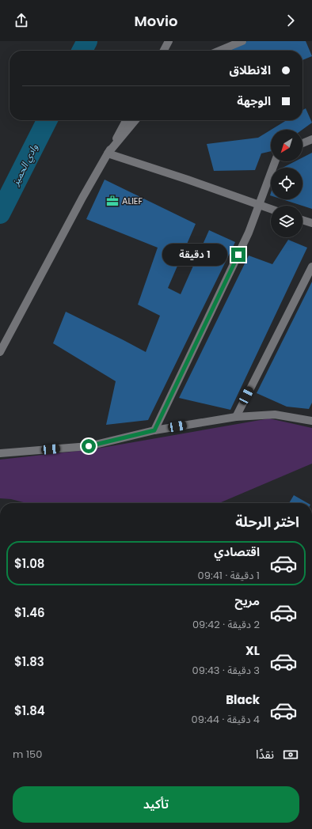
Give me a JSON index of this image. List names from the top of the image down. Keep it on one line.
{"water":["وادي الحميز"],"places":{"office":["ALIEF"]},"north":"bottom left","page":{"header":"Movio","banner":["الانطلاق","الوجهة"],"bubble":"1 دقيقة","heading":"اختر الرحلة","list":[{"name":"اقتصادي","note":"1 دقيقة · 09:41","value":"$1.08"},{"name":"مريح","note":"2 دقيقة · 09:42","value":"$1.46"},{"name":"XL","note":"3 دقيقة · 09:43","value":"$1.83"},{"name":"Black","note":"4 دقيقة · 09:44","value":"$1.84"}],"pay":["نقدًا","150 m"],"buttons":"تأكيد"}}
